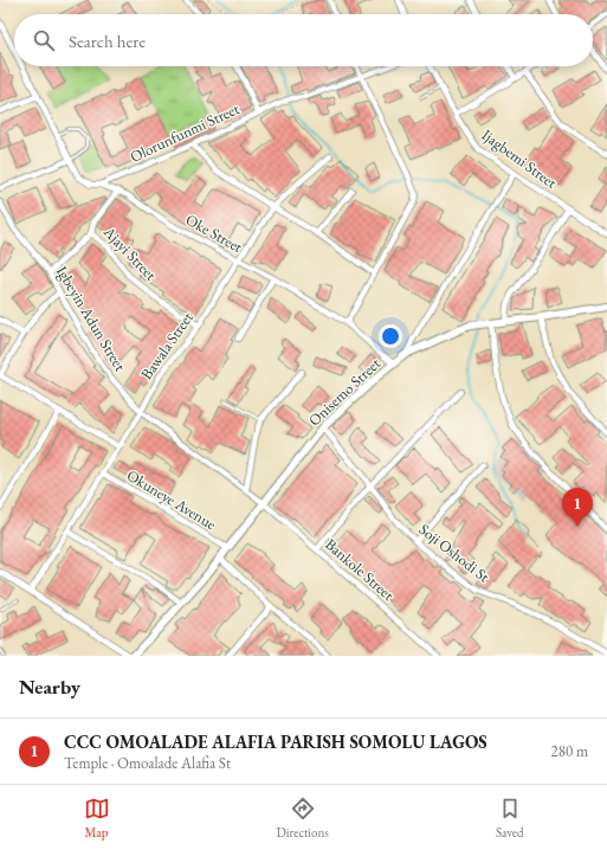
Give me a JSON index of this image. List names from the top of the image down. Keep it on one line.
{"streets":{"street":["Olorunfunmi Street","Ijagbemi Street","Oke Street","Ajayi Street","Igbeyin Adun Street","Bawala Street","Onisemo Street","Okuneye Avenue","Soji Oshodi St","Bankole Street"]},"crossings":[["Olorunfunmi Street","Oke Street"],["Oke Street","Bawala Street"],["Oke Street","Onisemo Street"],["Ajayi Street","Bawala Street"],["Igbeyin Adun Street","Bawala Street"],["Igbeyin Adun Street","Onisemo Street"],["Igbeyin Adun Street","Bankole Street"],["Bawala Street","Okuneye Avenue"],["Onisemo Street","Okuneye Avenue"],["Onisemo Street","Soji Oshodi St"],["Onisemo Street","Bankole Street"]],"page":{"search":"Search here","pins":"1","heading":"Nearby","list":[{"mark":"1","name":"CCC OMOALADE ALAFIA PARISH SOMOLU LAGOS","note":"Temple · Omoalade Alafia St","value":"280 m"}],"nav":["Map","Directions","Saved"]}}
